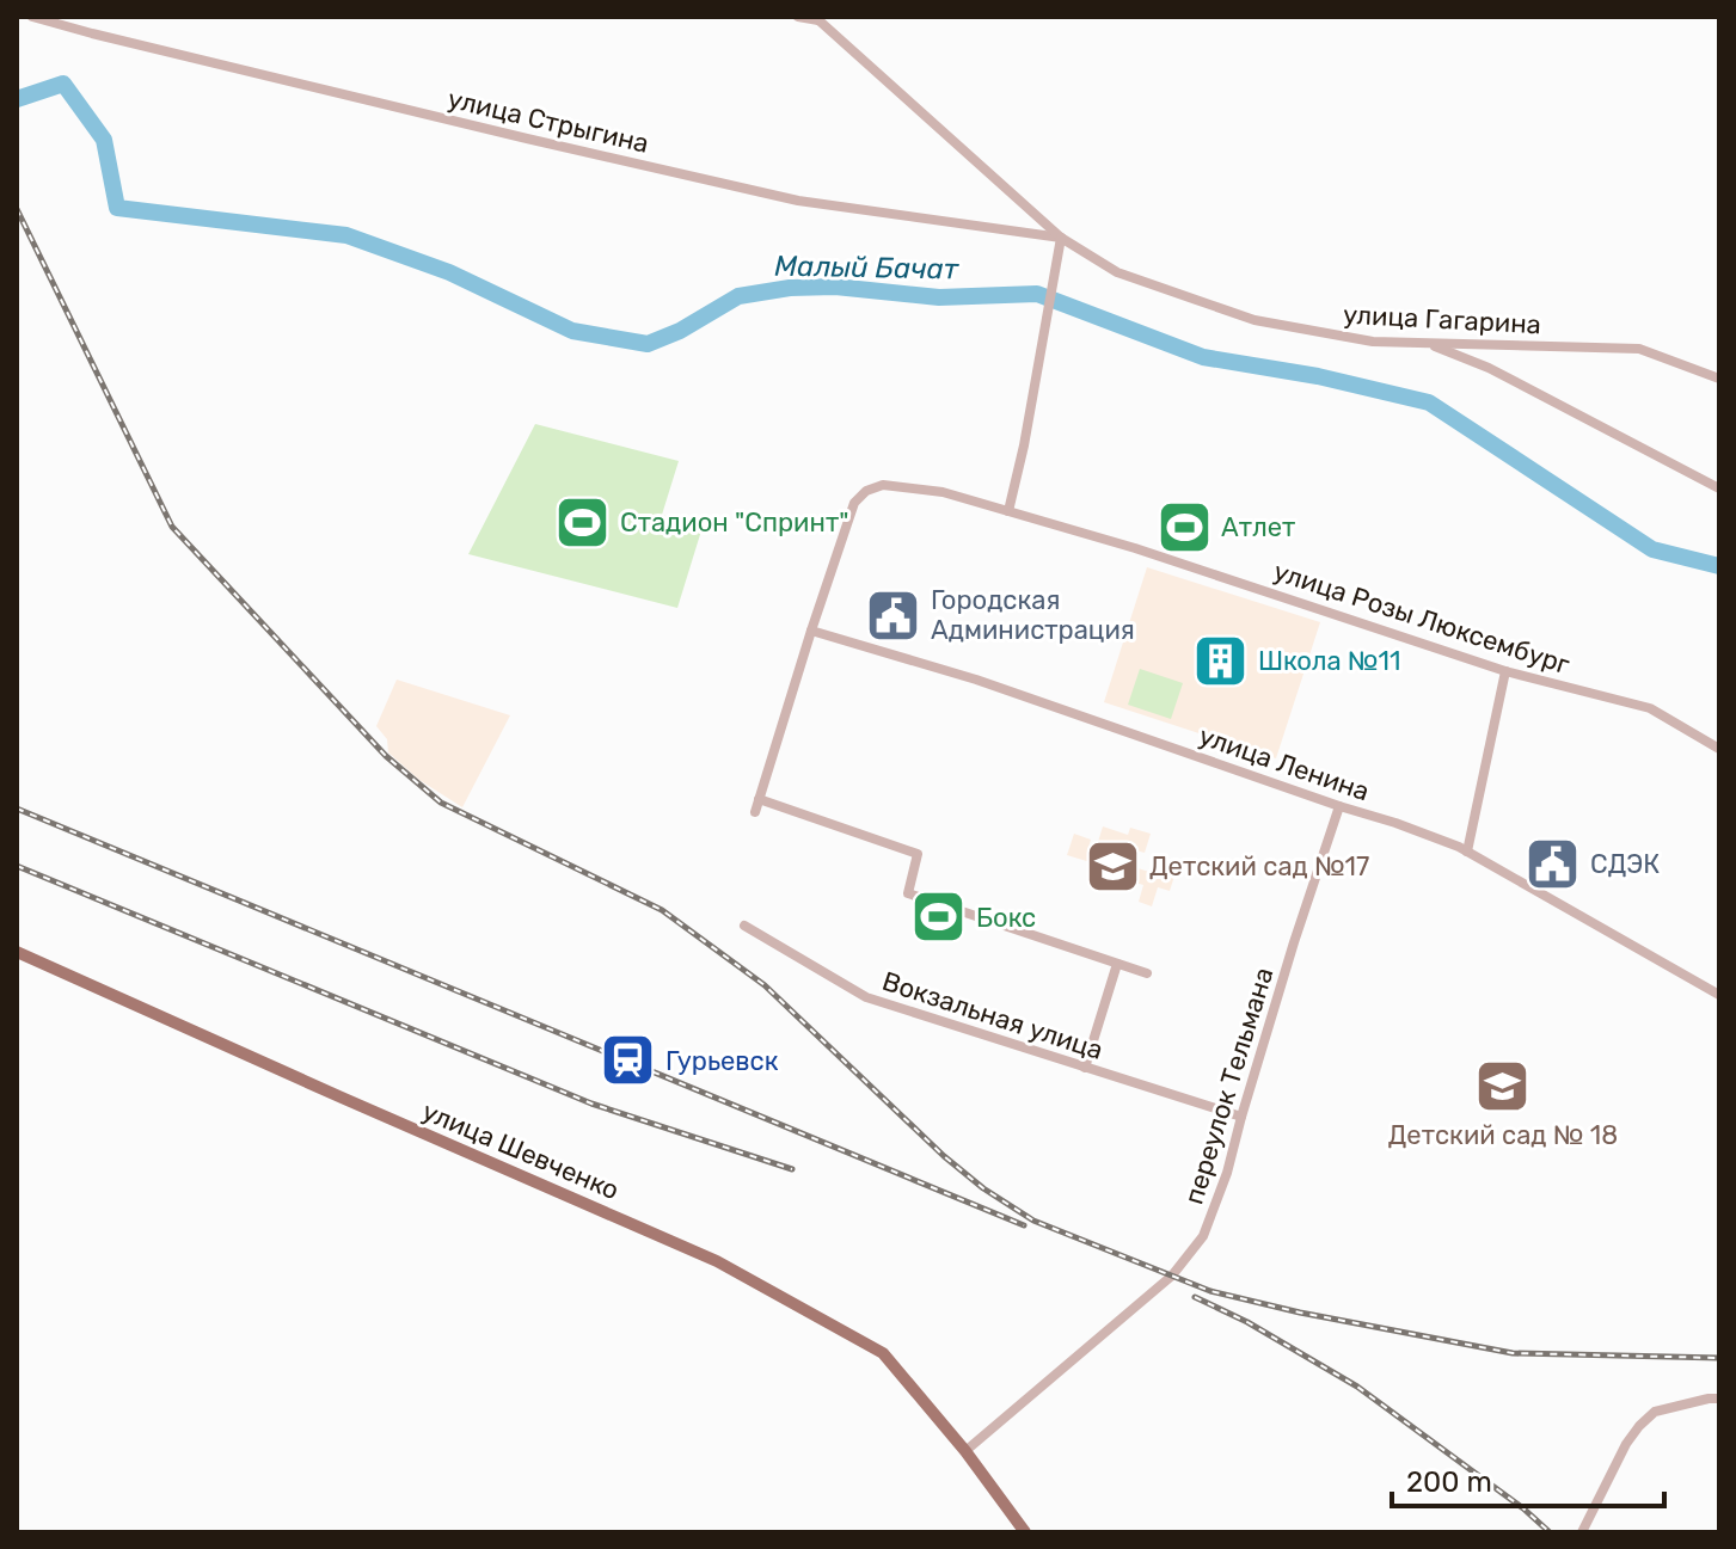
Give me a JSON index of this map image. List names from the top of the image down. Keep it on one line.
{"streets":{"main road":["улица Шевченко"],"street":["улица Стрыгина","улица Гагарина","улица Розы Люксембург","улица Ленина","Вокзальная улица","переулок Тельмана"]},"crossings":[["улица Стрыгина","улица Гагарина"],["улица Розы Люксембург","улица Ленина"],["улица Ленина","переулок Тельмана"],["Вокзальная улица","переулок Тельмана"],["переулок Тельмана","улица Шевченко"]],"water":["Малый Бачат"],"places":{"sports":["Стадион \"Спринт\"","Атлет","Бокс"],"public building":["Городская Администрация","СДЭК"],"building":["Школа №11"],"school or university":["Детский сад №17","Детский сад № 18"],"station":["Гурьевск"]},"scale_bar":"200 m"}
